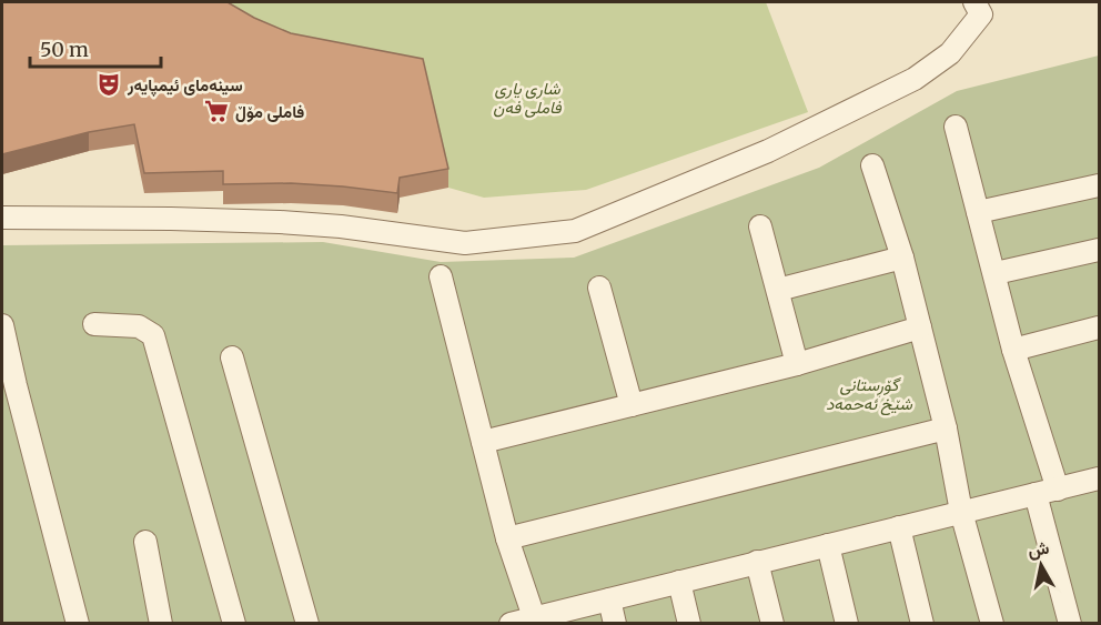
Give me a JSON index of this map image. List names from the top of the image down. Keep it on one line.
{"parks":["شاری یاری فاملی فەن","گۆڕستانی شێخ ئەحمەد"],"places":{"theatre":["سینەمای ئیمپایەر"],"supermarket":["فاملی مۆڵ"]},"scale_bar":"50 m","north":"top"}
